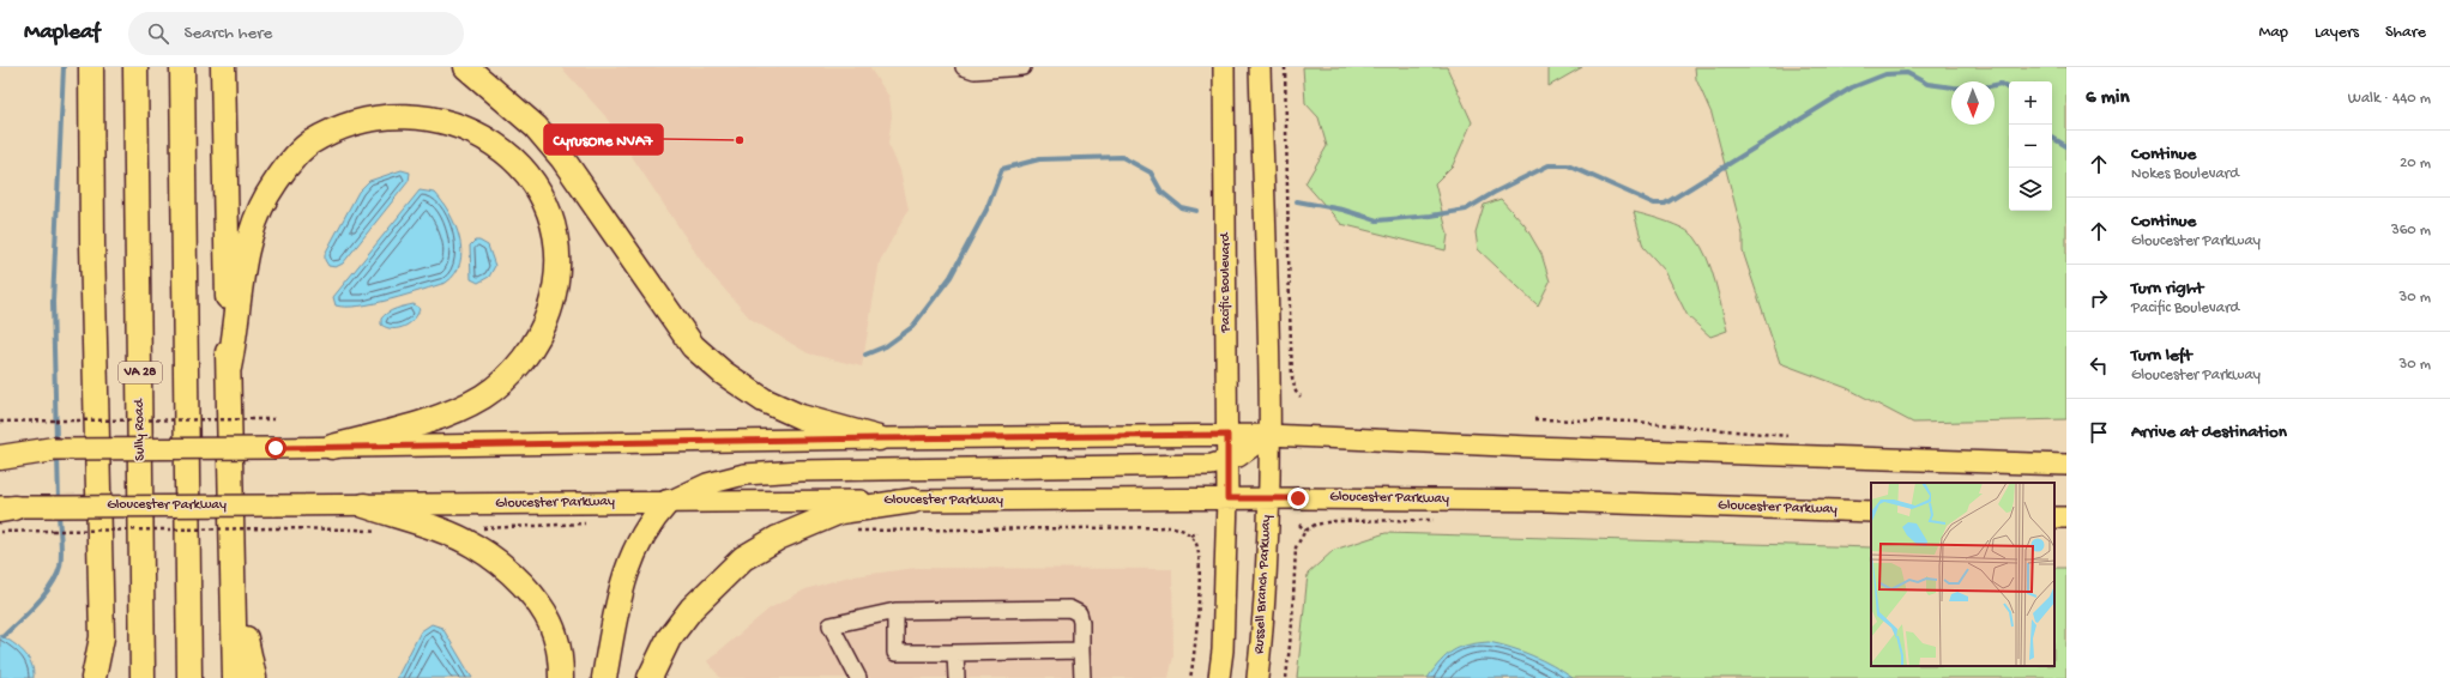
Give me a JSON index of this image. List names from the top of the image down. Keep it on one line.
{"streets":{"highway":["VA 28","Sully Road"],"main road":["Pacific Boulevard","Gloucester Parkway","Russell Branch Parkway"]},"crossings":[["Pacific Boulevard","Gloucester Parkway"],["Gloucester Parkway","Russell Branch Parkway"]],"places":["CyrusOne NVA7"],"north":"bottom","page":{"header":"Mapleaf","search":"Search here","nav":["Map","Layers","Share"],"heading":["6 min","Walk · 440 m"],"map_buttons":["+","−"],"list":[["Continue","Nokes Boulevard","20 m"],["Continue","Gloucester Parkway","360 m"],["Turn right","Pacific Boulevard","30 m"],["Turn left","Gloucester Parkway","30 m"],"Arrive at destination"]}}
